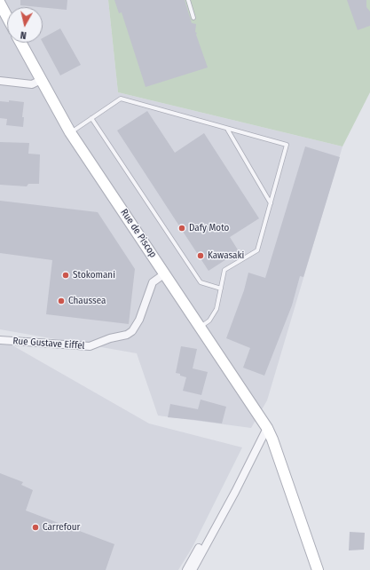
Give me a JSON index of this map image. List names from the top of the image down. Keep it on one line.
{"streets":{"street":["Rue de Piscop","Rue Gustave Eiffel"]},"crossings":[["Rue de Piscop","Rue Gustave Eiffel"]],"places":["Dafy Moto","Kawasaki","Stokomani","Chaussea","Carrefour"],"north":"bottom"}
